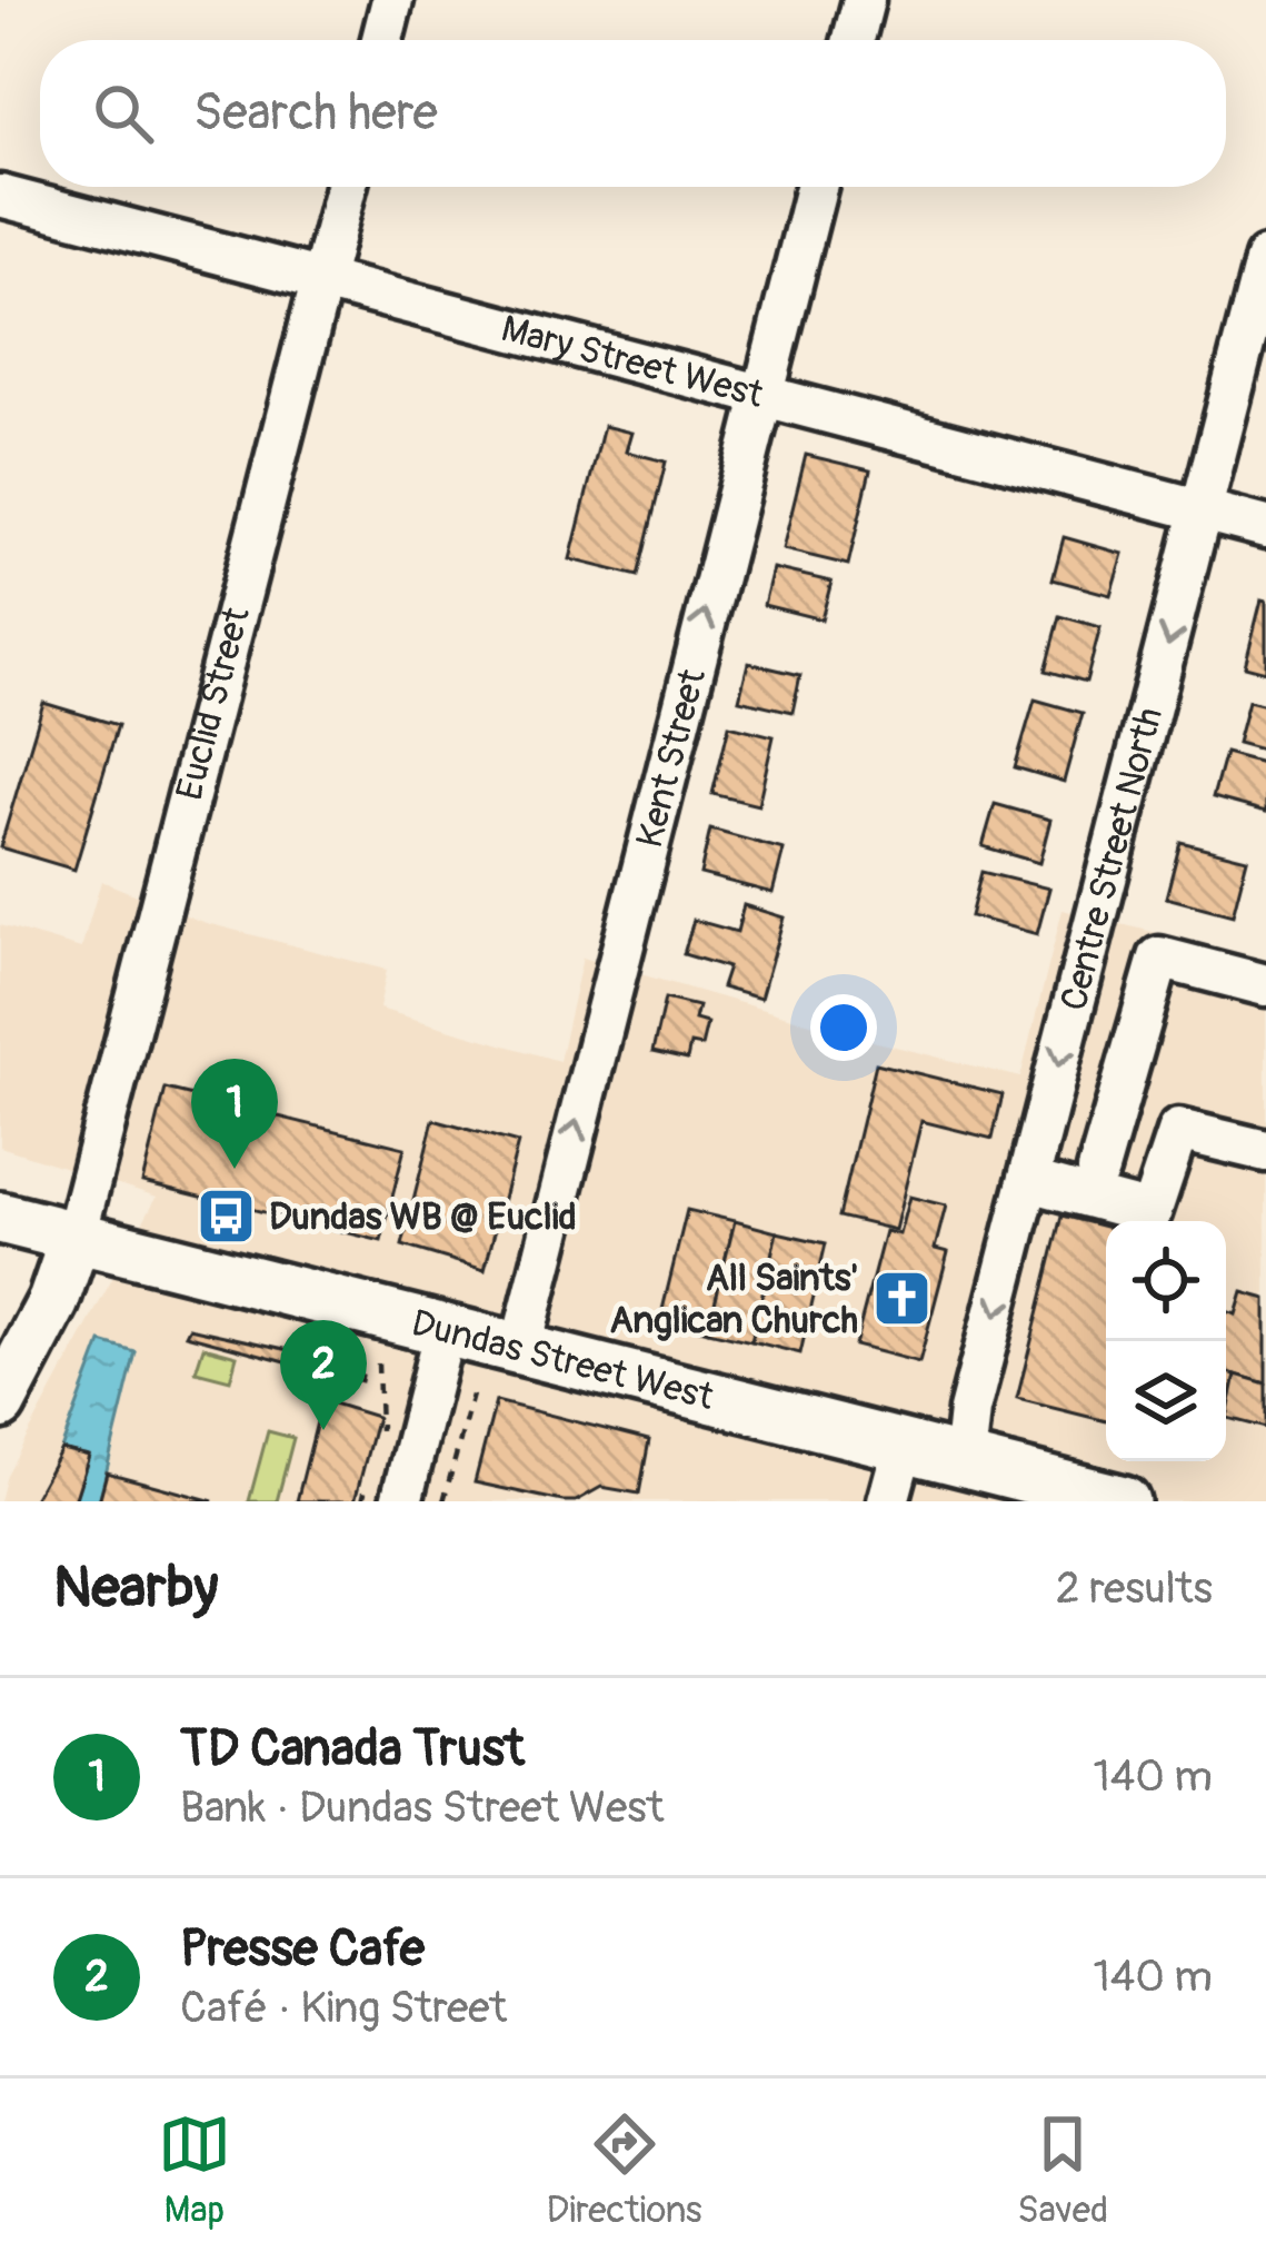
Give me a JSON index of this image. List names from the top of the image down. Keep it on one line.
{"streets":{"main road":["Dundas Street West"],"street":["Mary Street West","Euclid Street","Kent Street","Centre Street North"]},"crossings":[["Mary Street West","Euclid Street"],["Mary Street West","Kent Street"],["Mary Street West","Centre Street North"],["Euclid Street","Dundas Street West"],["Kent Street","Dundas Street West"],["Centre Street North","Dundas Street West"]],"one_way":["Kent Street","Centre Street North"],"places":{"bus stop":["Dundas WB @ Euclid"],"church":["All Saints' Anglican Church"]},"page":{"search":"Search here","pins":["1","2"],"heading":["Nearby","2 results"],"list":[{"mark":"1","name":"TD Canada Trust","note":"Bank · Dundas Street West","value":"140 m"},{"mark":"2","name":"Presse Cafe","note":"Café · King Street","value":"140 m"}],"nav":["Map","Directions","Saved"]}}
